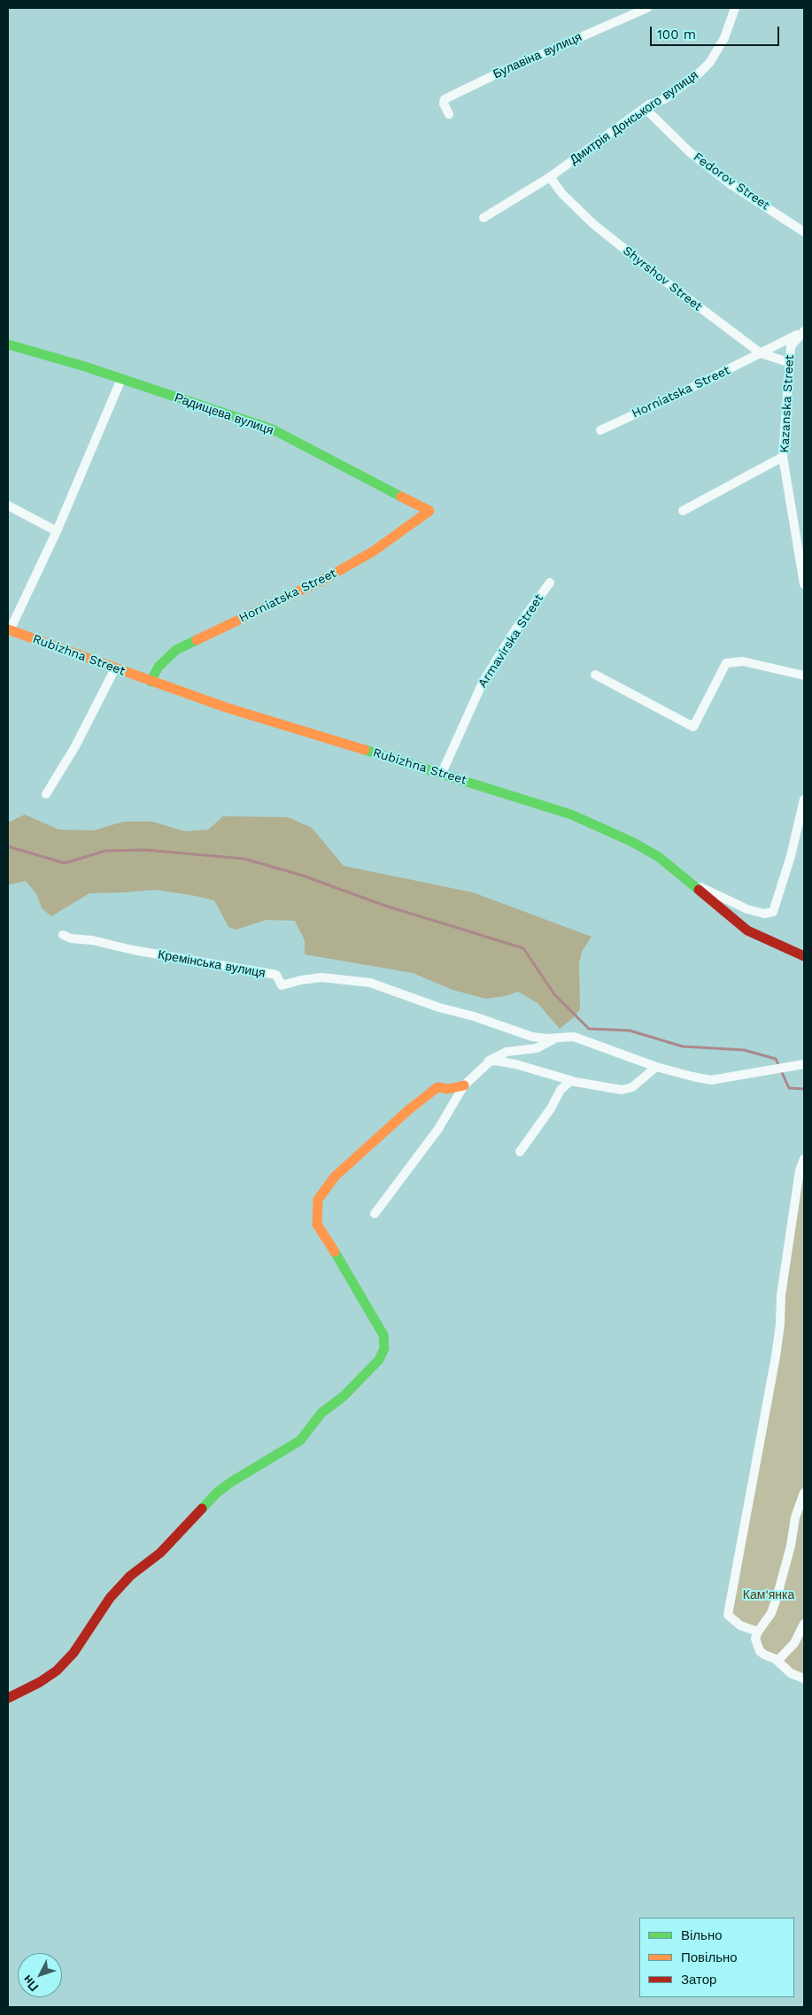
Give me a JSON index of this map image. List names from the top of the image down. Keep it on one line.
{"streets":{"street":["Булавіна вулиця","Дмитрія Донського вулиця","Fedorov Street","Shyrshov Street","Horniatska Street","Kazanska Street","Радищева вулиця","Armavirska Street","Rubizhna Street","Кремінська вулиця"]},"crossings":[["Дмитрія Донського вулиця","Fedorov Street"],["Дмитрія Донського вулиця","Shyrshov Street"],["Shyrshov Street","Horniatska Street"],["Shyrshov Street","Kazanska Street"],["Horniatska Street","Kazanska Street"],["Horniatska Street","Радищева вулиця"],["Horniatska Street","Rubizhna Street"],["Armavirska Street","Rubizhna Street"]],"parks":["Кам'янка"],"legend":["Вільно","Повільно","Затор"],"scale_bar":"100 m","north":"bottom left"}
